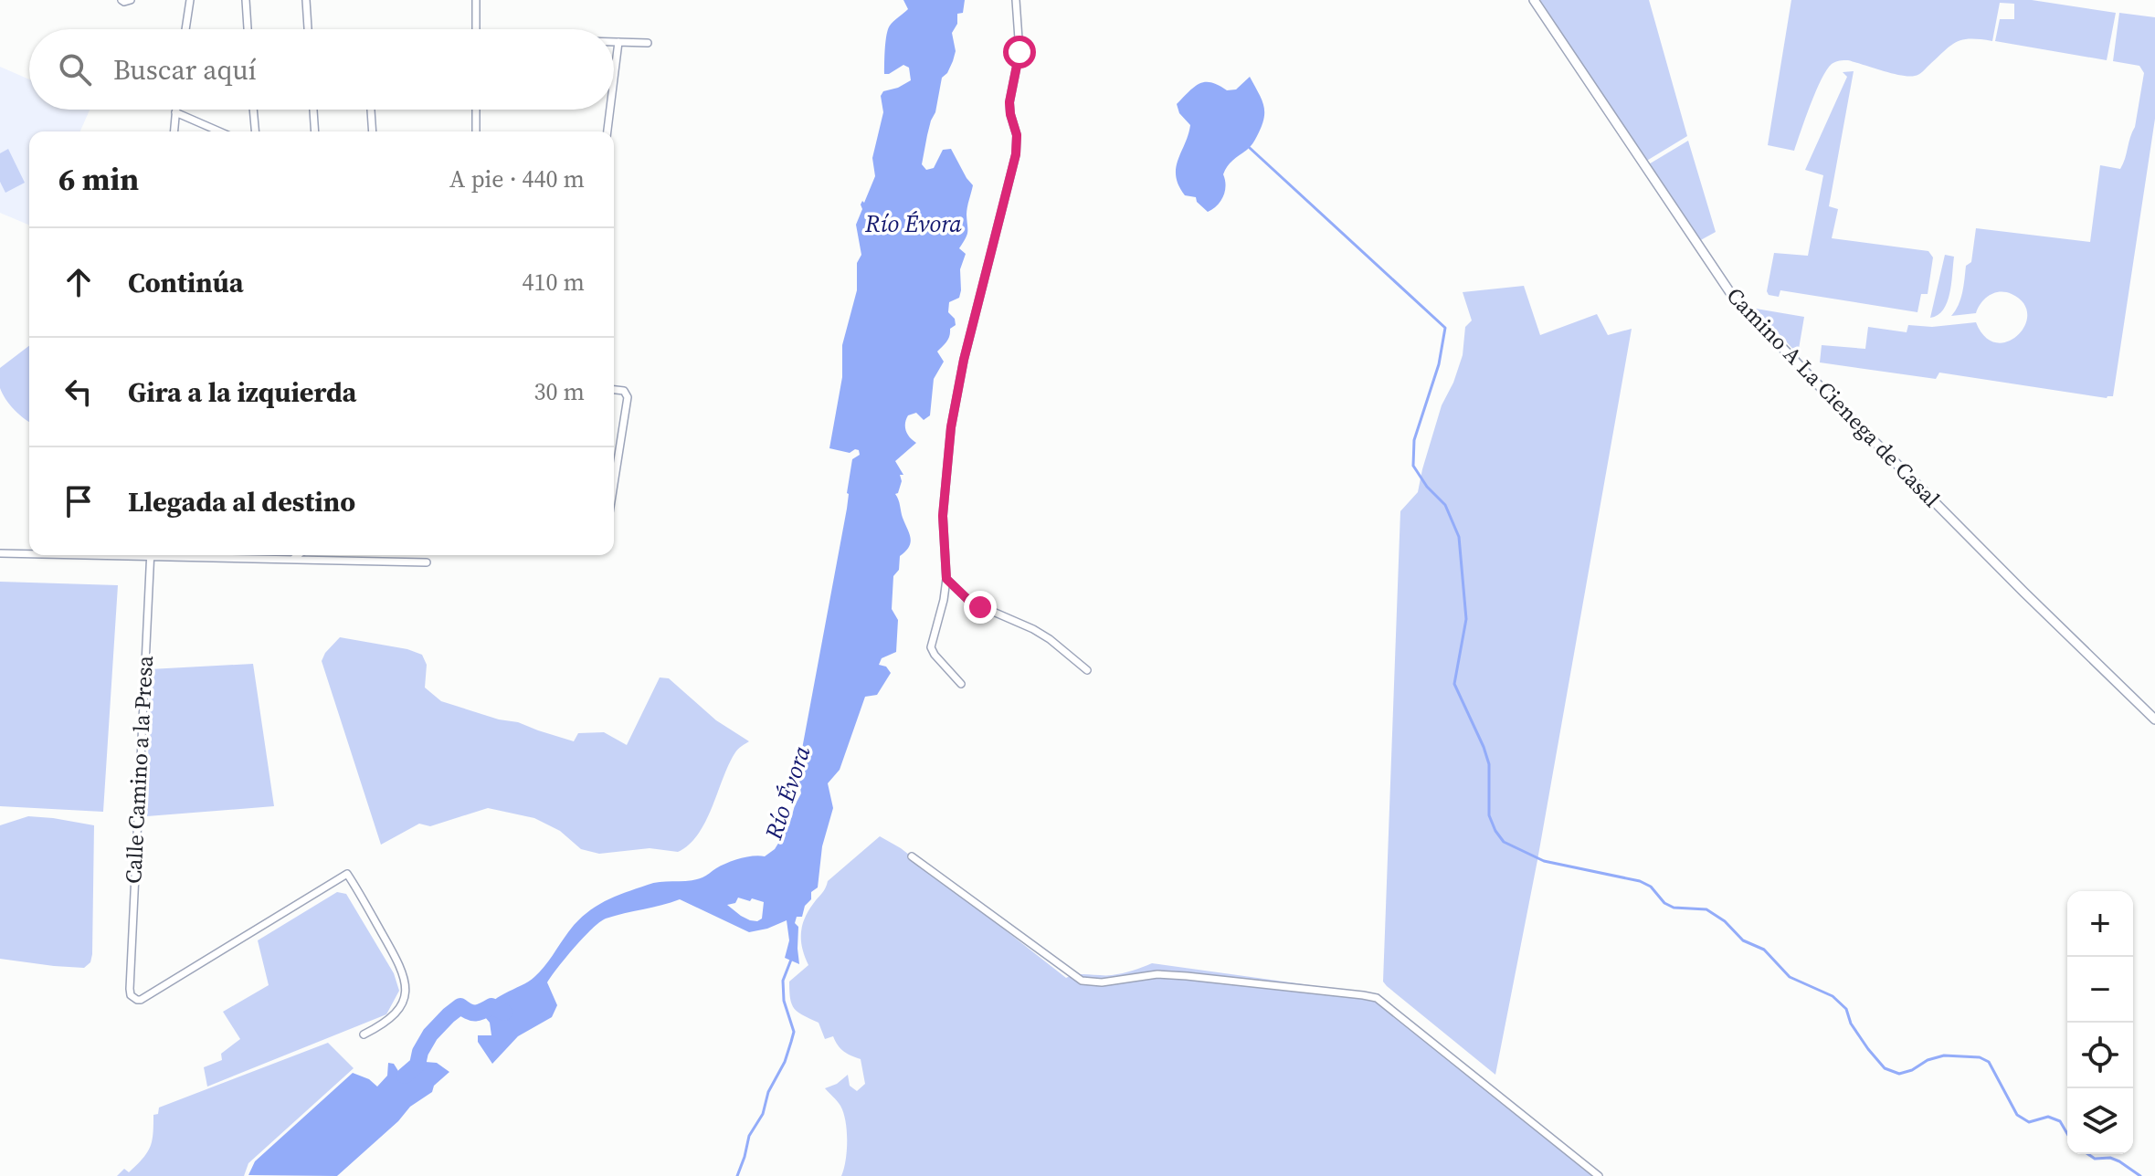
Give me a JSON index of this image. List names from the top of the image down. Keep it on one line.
{"streets":{"street":["Camino A La Cienega de Casal","Calle Camino a la Presa"]},"water":["Río Évora"],"page":{"search":"Buscar aquí","heading":["6 min","A pie · 440 m"],"list":[["Continúa","410 m"],["Gira a la izquierda","30 m"],"Llegada al destino"],"map_buttons":["+","−"]}}
